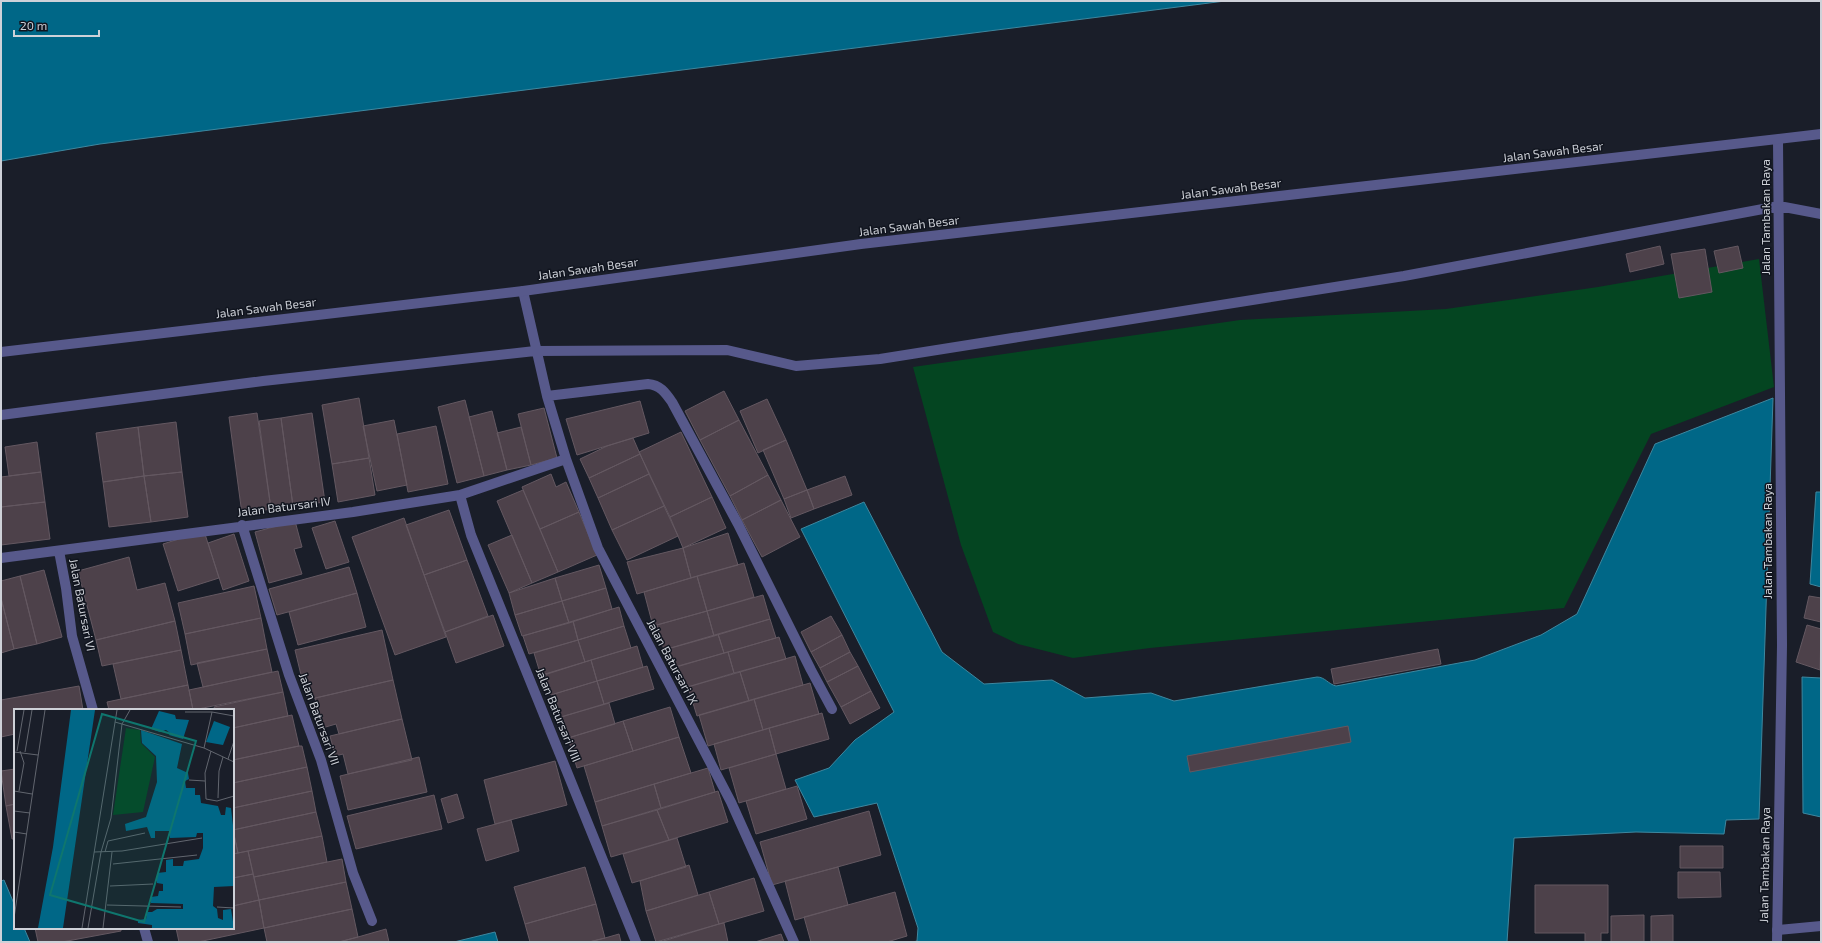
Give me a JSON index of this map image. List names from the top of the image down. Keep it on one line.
{"streets":{"street":["Jalan Sawah Besar","Jalan Tambakan Raya","Jalan Batursari IV","Jalan Batursari VI","Jalan Batursari IX","Jalan Batursari VIII","Jalan Batursari VII"]},"crossings":[["Jalan Sawah Besar","Jalan Tambakan Raya"],["Jalan Batursari IV","Jalan Batursari VI"],["Jalan Batursari IV","Jalan Batursari IX"],["Jalan Batursari IV","Jalan Batursari VIII"],["Jalan Batursari IV","Jalan Batursari VII"]],"scale_bar":"20 m"}
